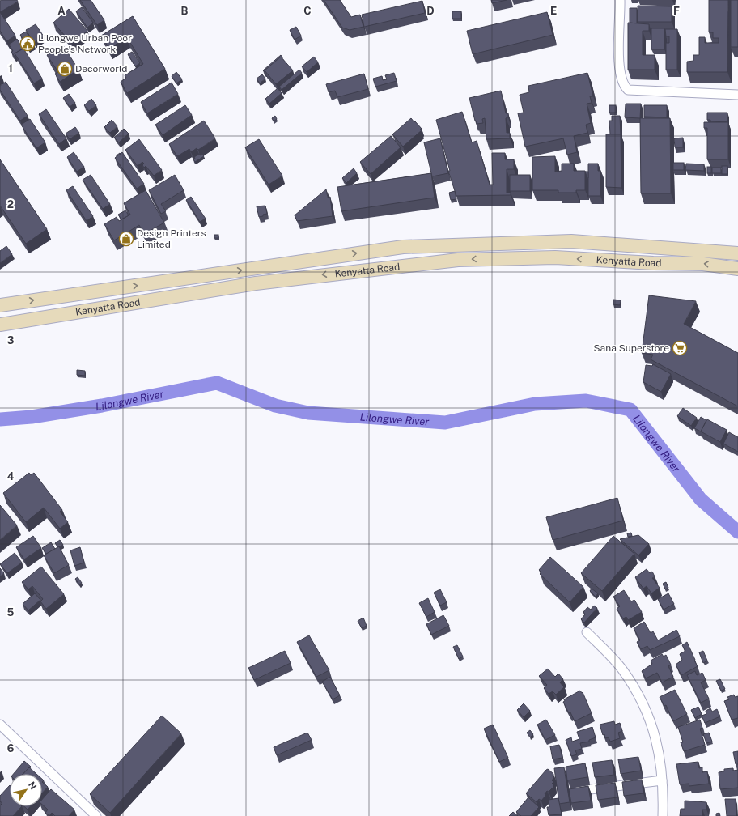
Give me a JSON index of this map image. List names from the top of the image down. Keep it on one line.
{"streets":{"main road":["Kenyatta Road"]},"water":["Lilongwe River"],"places":{"public building":["Lilongwe Urban Poor People's Network"],"shop":["Decorworld","Design Printers Limited"],"supermarket":["Sana Superstore"]},"north":"top right","grid":{"columns":["A","B","C","D","E","F"],"rows":["1","2","3","4","5","6"]}}
